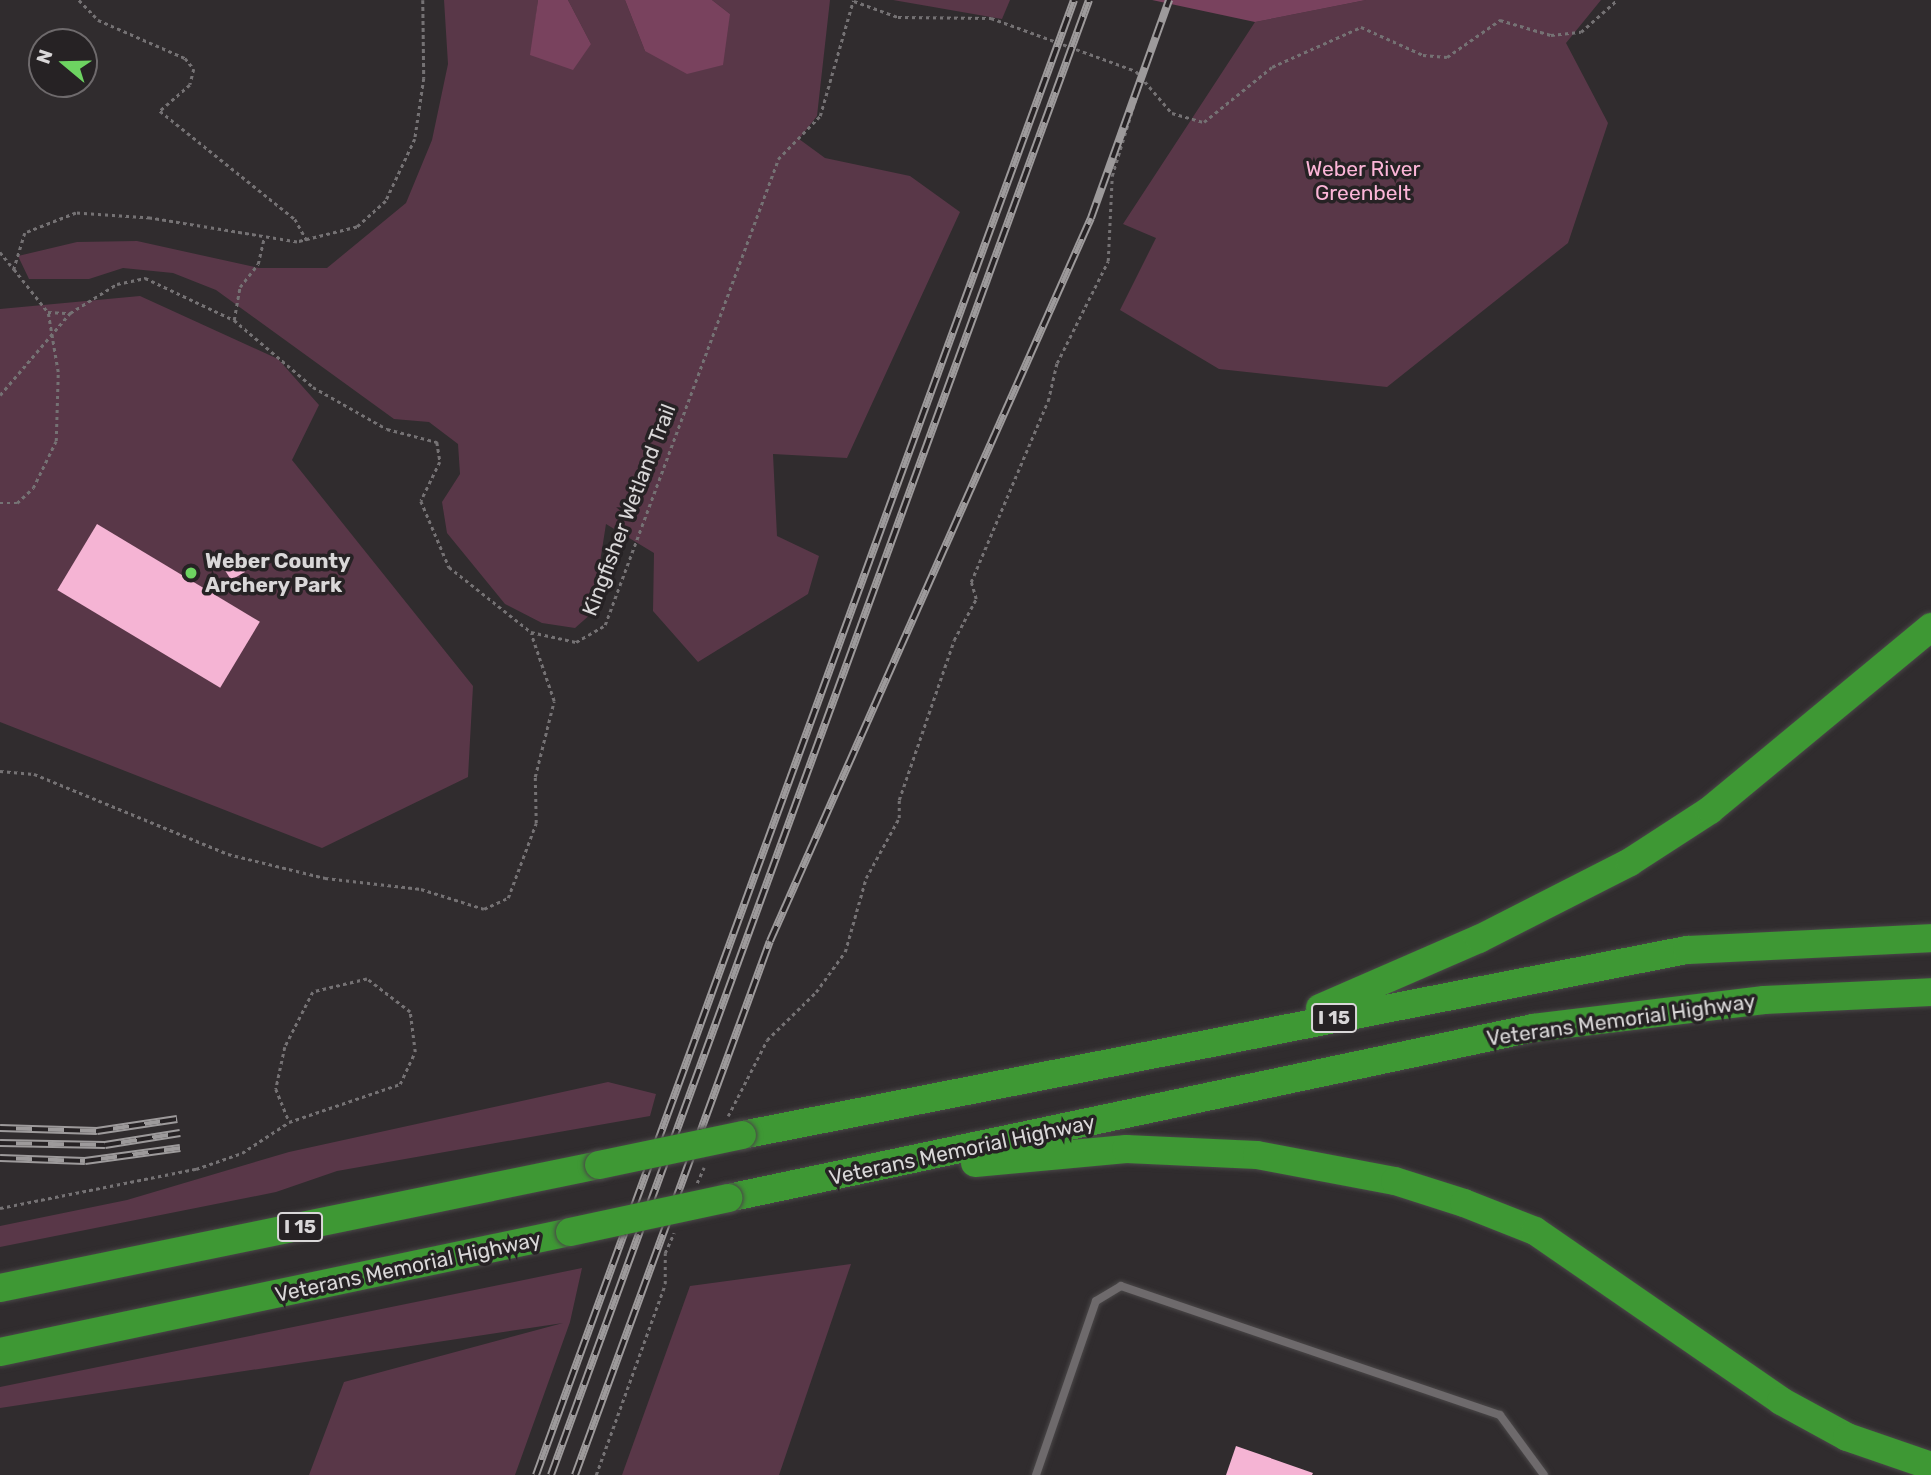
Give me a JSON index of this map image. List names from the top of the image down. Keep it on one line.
{"streets":{"highway":["I 15","Veterans Memorial Highway"],"path":["Kingfisher Wetland Trail"]},"parks":["Weber River Greenbelt"],"places":["Weber County Archery Park"],"north":"left"}
